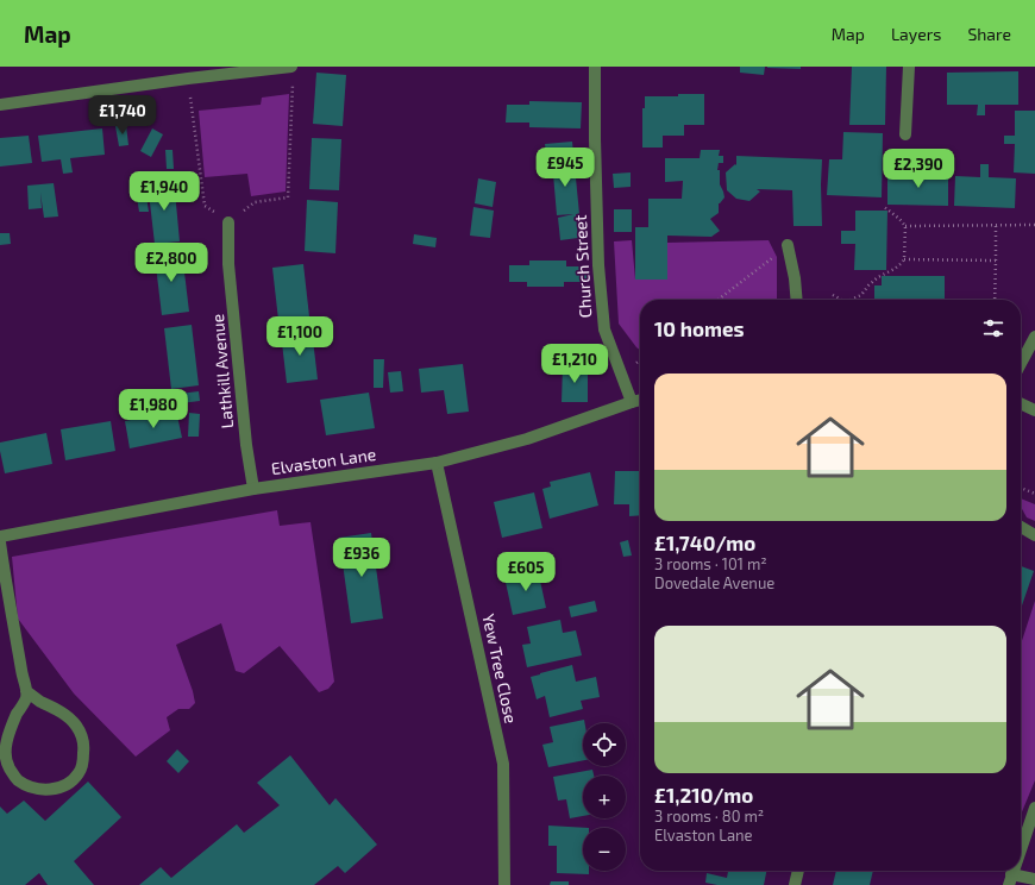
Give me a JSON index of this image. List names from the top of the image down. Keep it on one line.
{"streets":{"street":["Church Street","Lathkill Avenue","Elvaston Lane","Yew Tree Close"]},"crossings":[["Church Street","Elvaston Lane"],["Lathkill Avenue","Elvaston Lane"],["Elvaston Lane","Yew Tree Close"]],"page":{"header":"Map","nav":["Map","Layers","Share"],"price":["£1,740","£945","£2,390","£1,940","£2,800","£1,100","£1,210","£1,980","£936","£605"],"heading":"10 homes","list":[{"name":"£1,740/mo","note":"3 rooms · 101 m² · Dovedale Avenue"},{"name":"£1,210/mo","note":"3 rooms · 80 m² · Elvaston Lane"}],"map_buttons":["+","−"]}}
